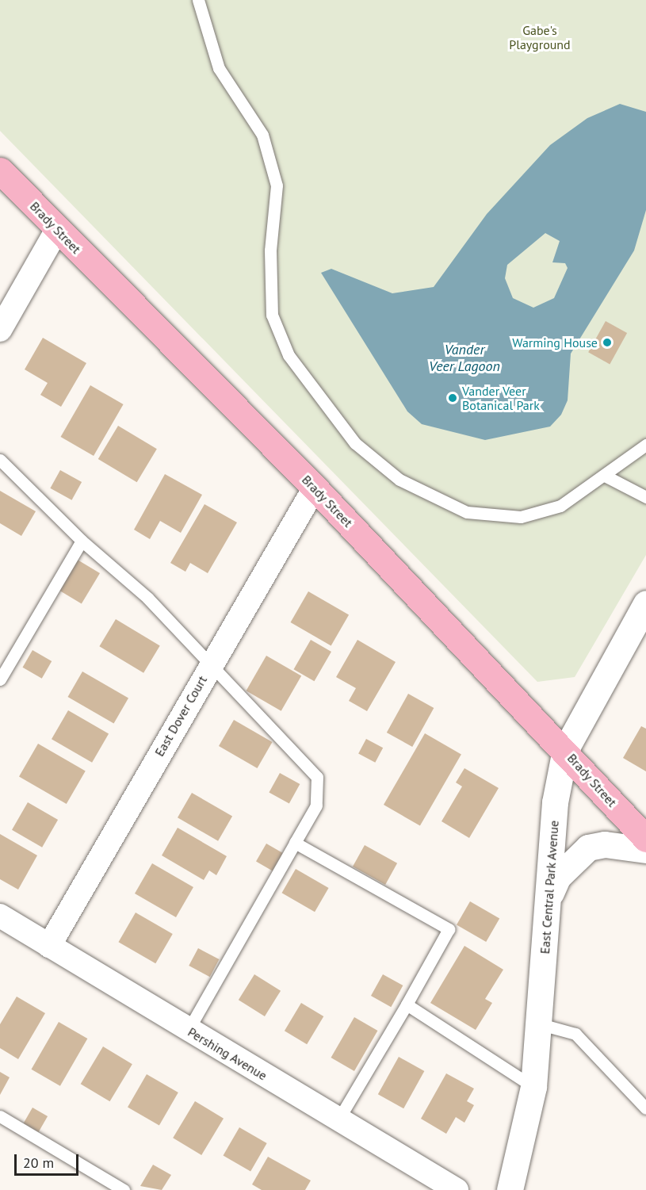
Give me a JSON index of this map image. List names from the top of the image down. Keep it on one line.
{"streets":{"highway":["Brady Street"],"street":["East Dover Court","East Central Park Avenue","Pershing Avenue"]},"crossings":[["Brady Street","East Dover Court"],["Brady Street","East Central Park Avenue"],["East Dover Court","Pershing Avenue"]],"water":["Vander Veer Lagoon"],"parks":["Gabe's Playground"],"places":["Warming House","Vander Veer Botanical Park"],"scale_bar":"20 m"}
